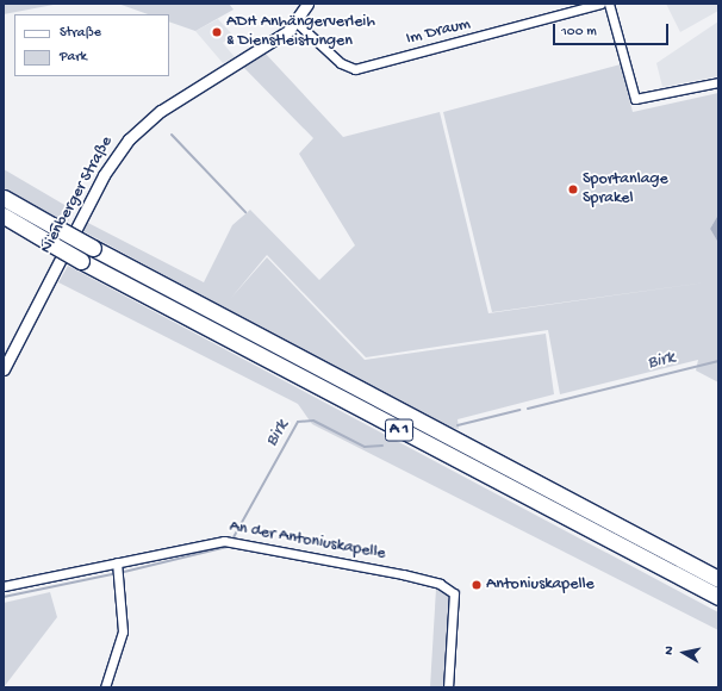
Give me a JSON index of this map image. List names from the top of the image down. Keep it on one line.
{"streets":{"highway":["A 1"],"street":["Im Draum","Nienberger Straße","An der Antoniuskapelle"]},"crossings":[["Im Draum","Nienberger Straße"]],"water":["Birk"],"places":["ADH Anhängerverleih & Dienstleistungen","Sportanlage Sprakel","Antoniuskapelle"],"legend":["Straße","Park"],"scale_bar":"100 m","north":"left"}
